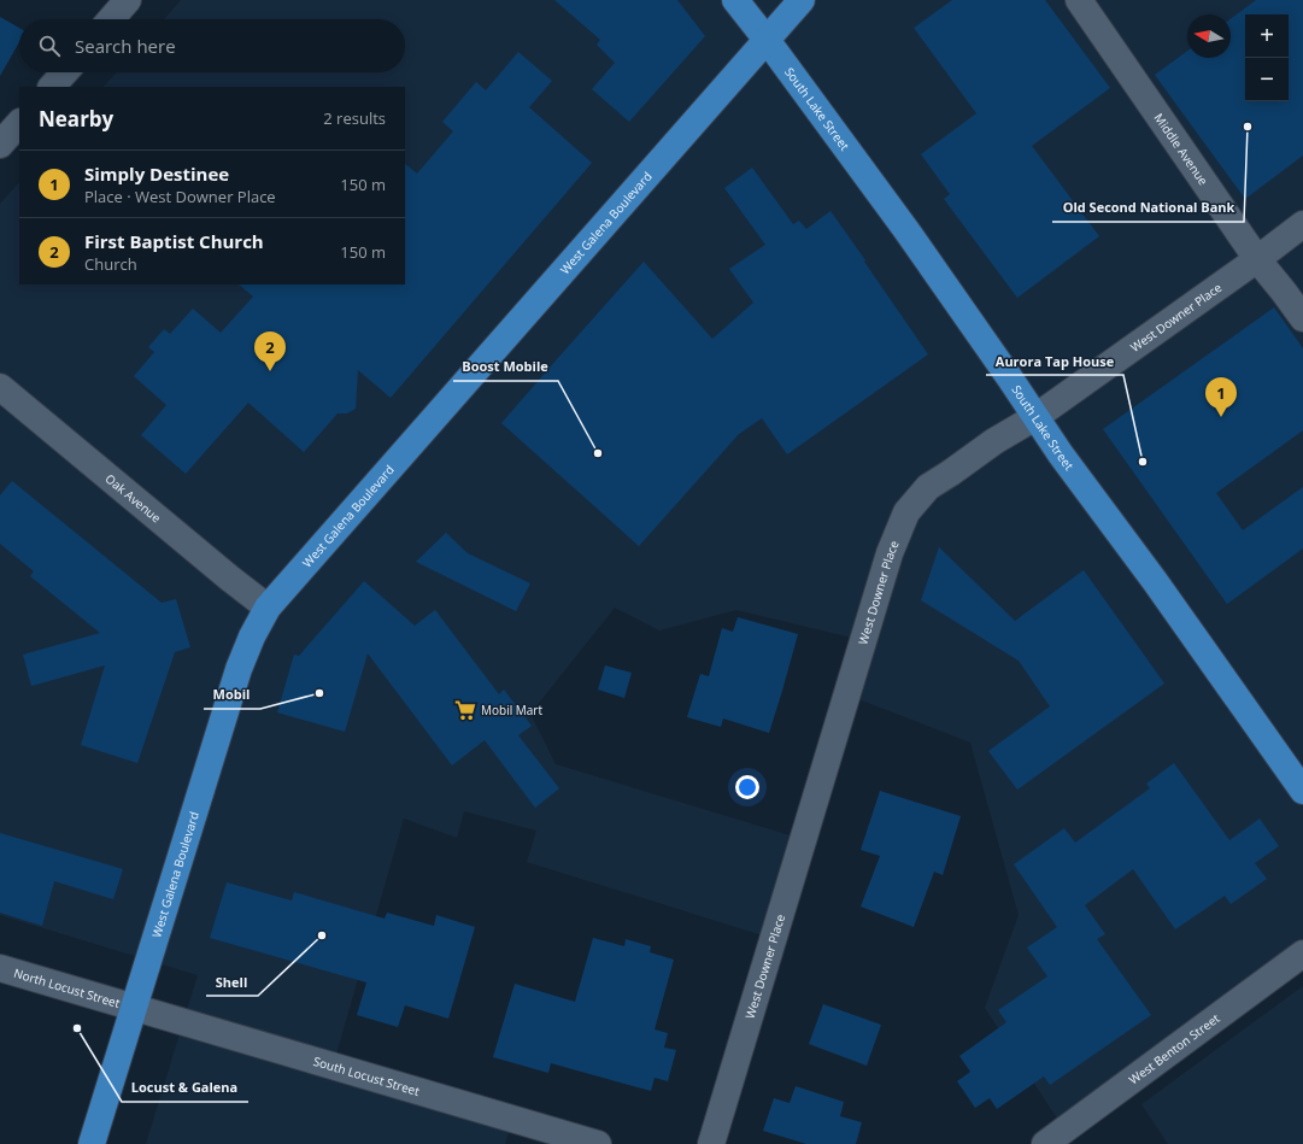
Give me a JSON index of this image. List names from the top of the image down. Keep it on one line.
{"streets":{"main road":["South Lake Street","West Galena Boulevard"],"street":["Middle Avenue","West Downer Place","Oak Avenue","North Locust Street","West Benton Street","South Locust Street"]},"crossings":[["South Lake Street","West Galena Boulevard"],["South Lake Street","West Downer Place"],["Middle Avenue","West Downer Place"],["West Galena Boulevard","Oak Avenue"],["West Galena Boulevard","North Locust Street"],["West Galena Boulevard","South Locust Street"],["North Locust Street","South Locust Street"]],"places":{"other":["Old Second National Bank","Boost Mobile","Aurora Tap House","Mobil","Shell","Locust & Galena"],"supermarket":["Mobil Mart"]},"north":"left","page":{"map_buttons":["+","−"],"search":"Search here","heading":["Nearby","2 results"],"list":[{"mark":"1","name":"Simply Destinee","note":"Place · West Downer Place","value":"150 m"},{"mark":"2","name":"First Baptist Church","note":"Church","value":"150 m"}],"pins":["2","1"]}}
